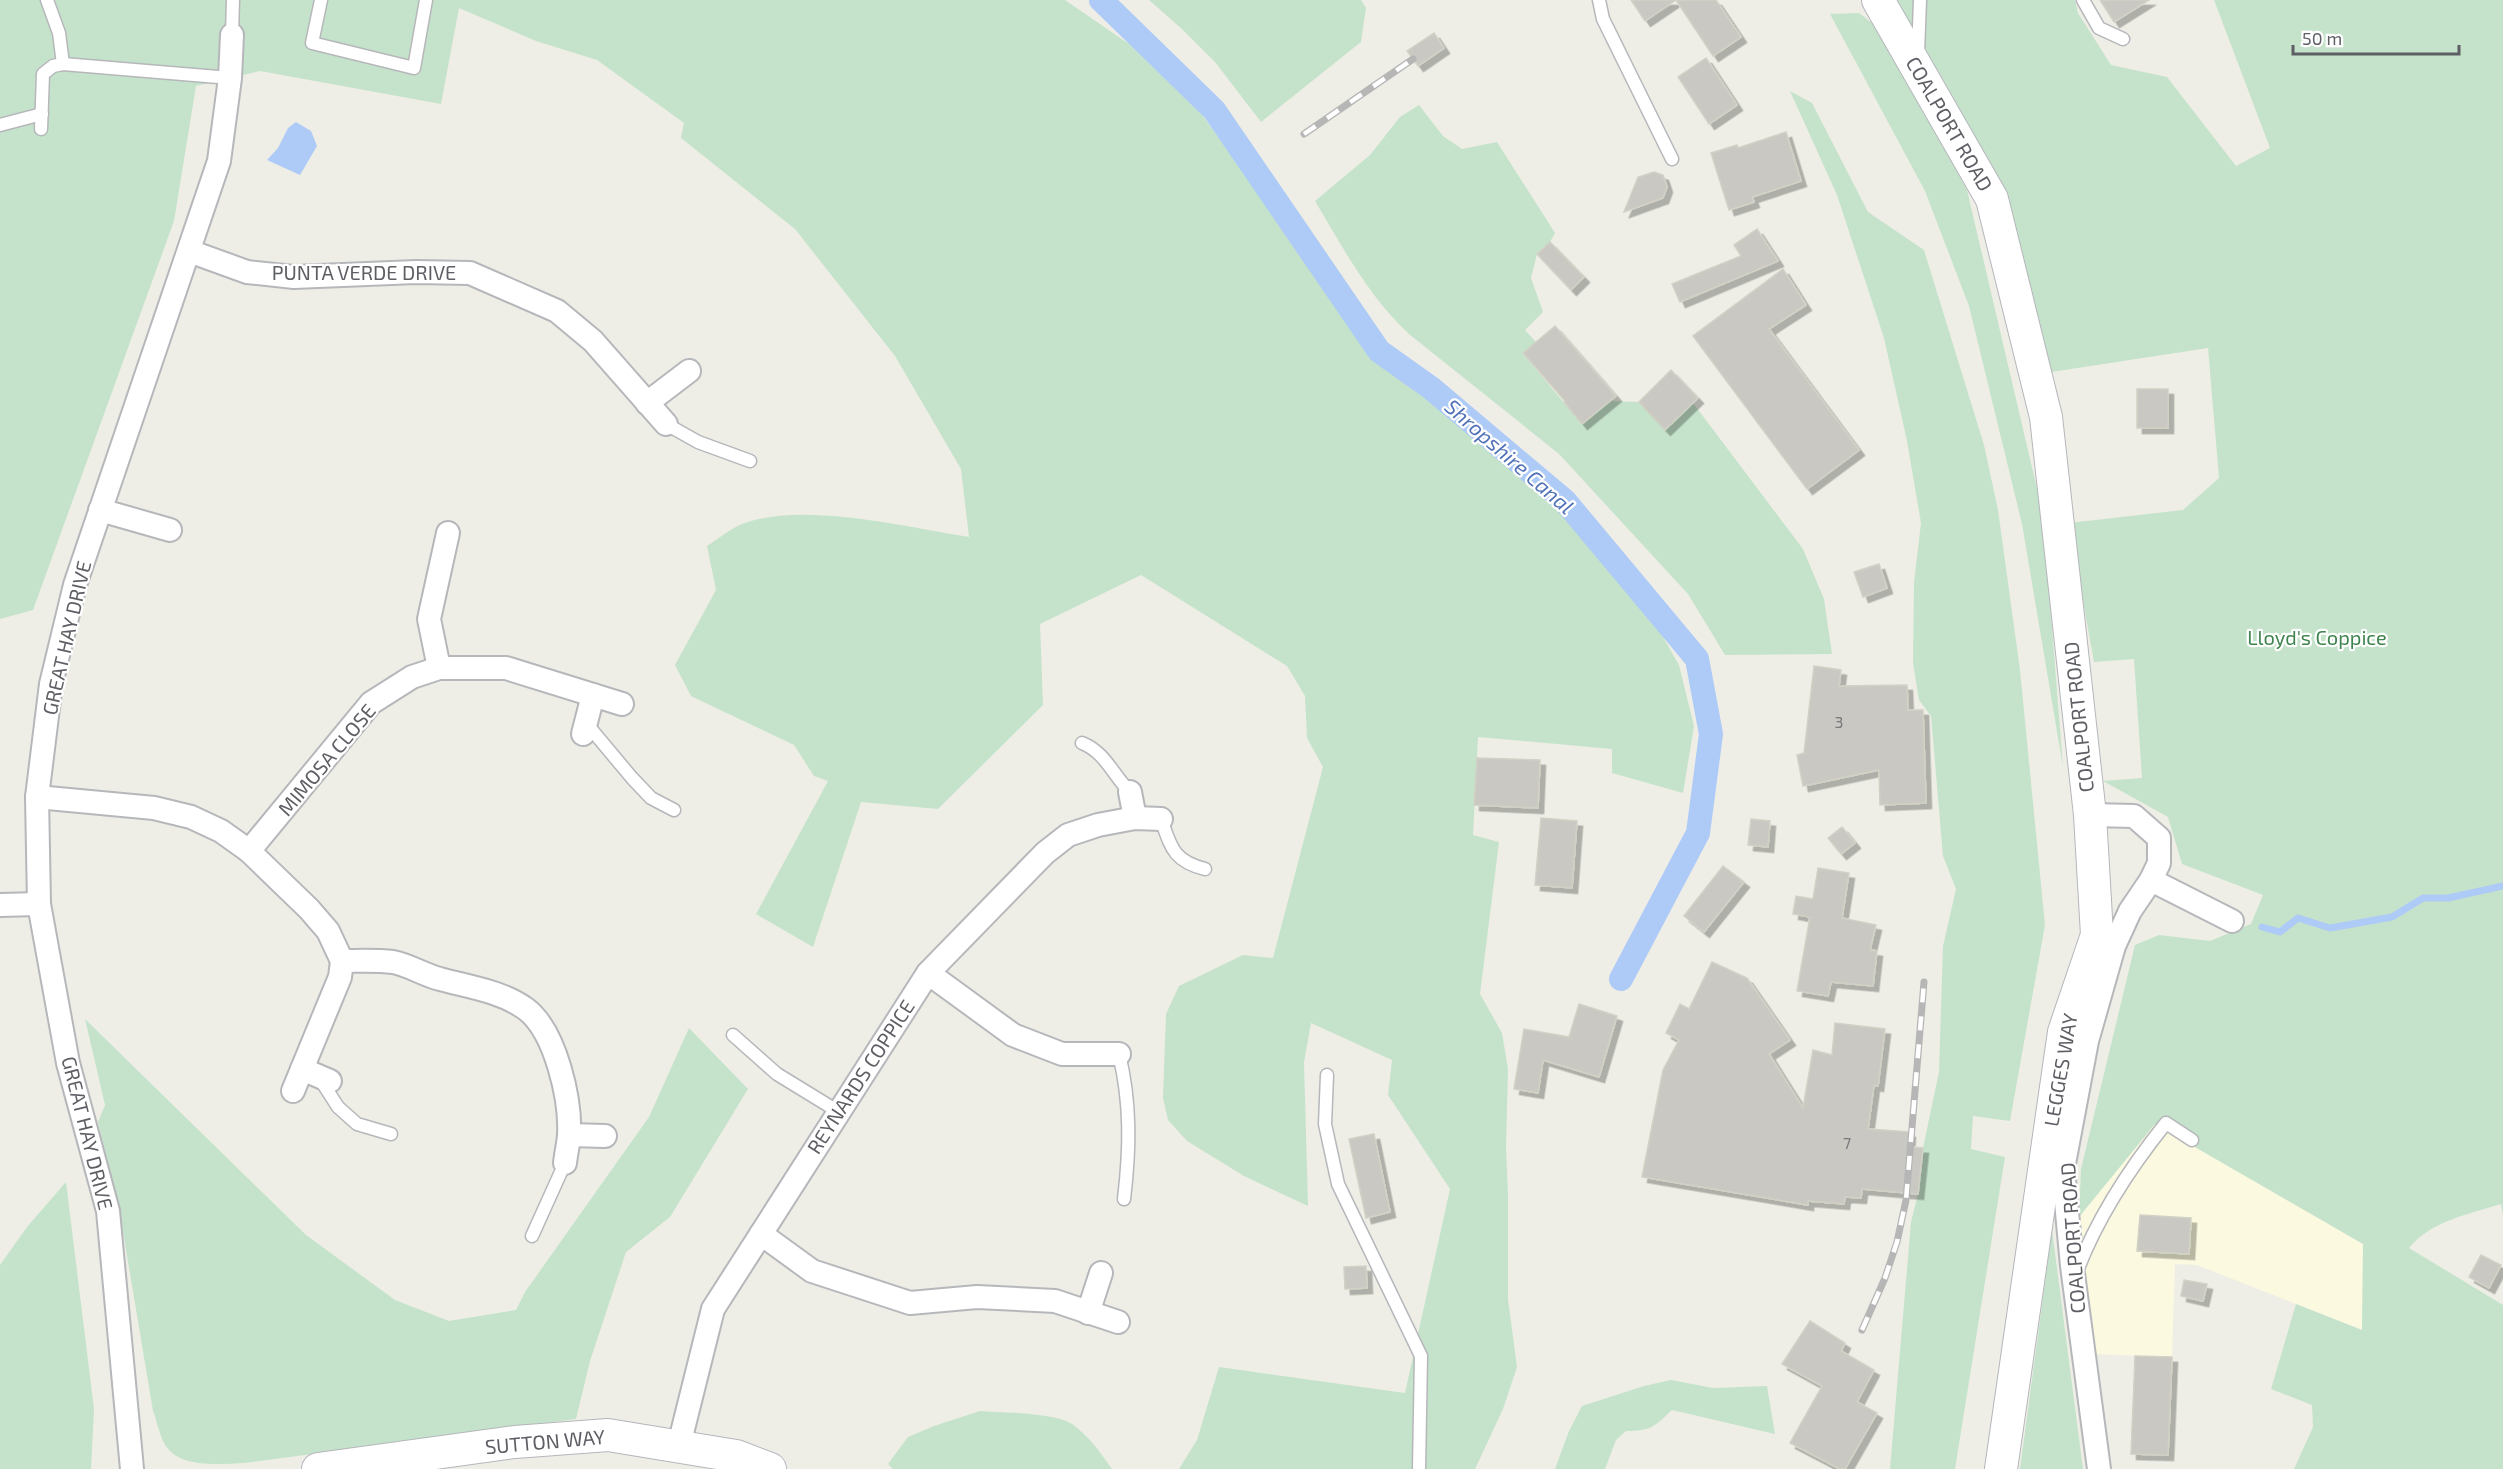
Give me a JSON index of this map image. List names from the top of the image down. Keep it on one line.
{"streets":{"street":["COALPORT ROAD","PUNTA VERDE DRIVE","GREAT HAY DRIVE","MIMOSA CLOSE","LEGGES WAY","REYNARDS COPPICE","SUTTON WAY"]},"crossings":[["COALPORT ROAD","LEGGES WAY"],["PUNTA VERDE DRIVE","GREAT HAY DRIVE"],["REYNARDS COPPICE","SUTTON WAY"]],"water":["Shropshire Canal"],"parks":["Lloyd's Coppice"],"house_numbers":["3","7"],"scale_bar":"50 m"}
